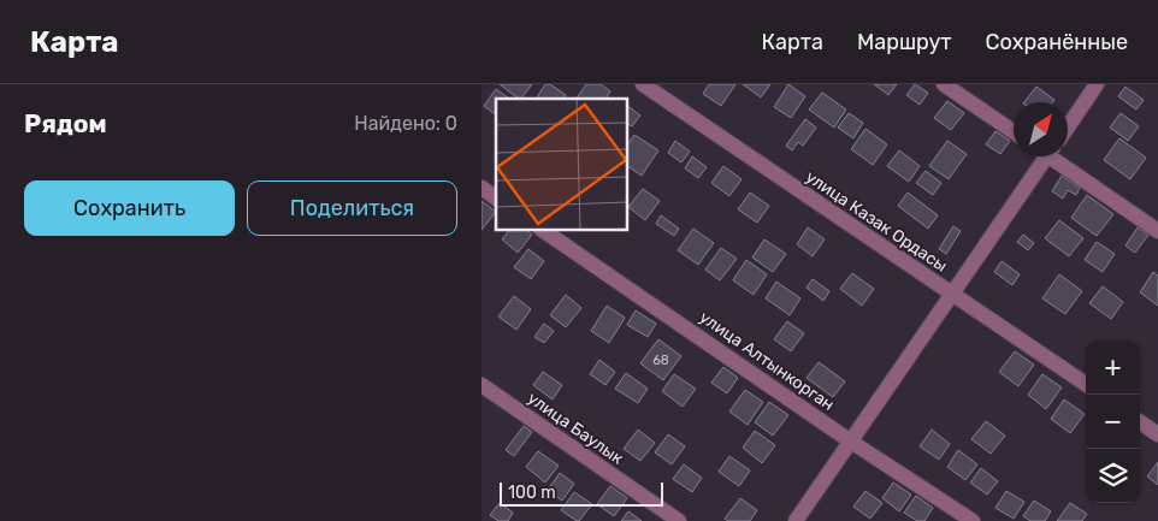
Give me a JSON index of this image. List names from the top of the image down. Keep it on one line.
{"streets":{"street":["улица Казак Ордасы","улица Алтынкорган","улица Баулык"]},"house_numbers":["68"],"scale_bar":"100 m","north":"top right","page":{"header":"Карта","nav":["Карта","Маршрут","Сохранённые"],"heading":["Рядом","Найдено: 0"],"buttons":["Сохранить","Поделиться"],"map_buttons":["+","−"],"scale":"100 m"}}
